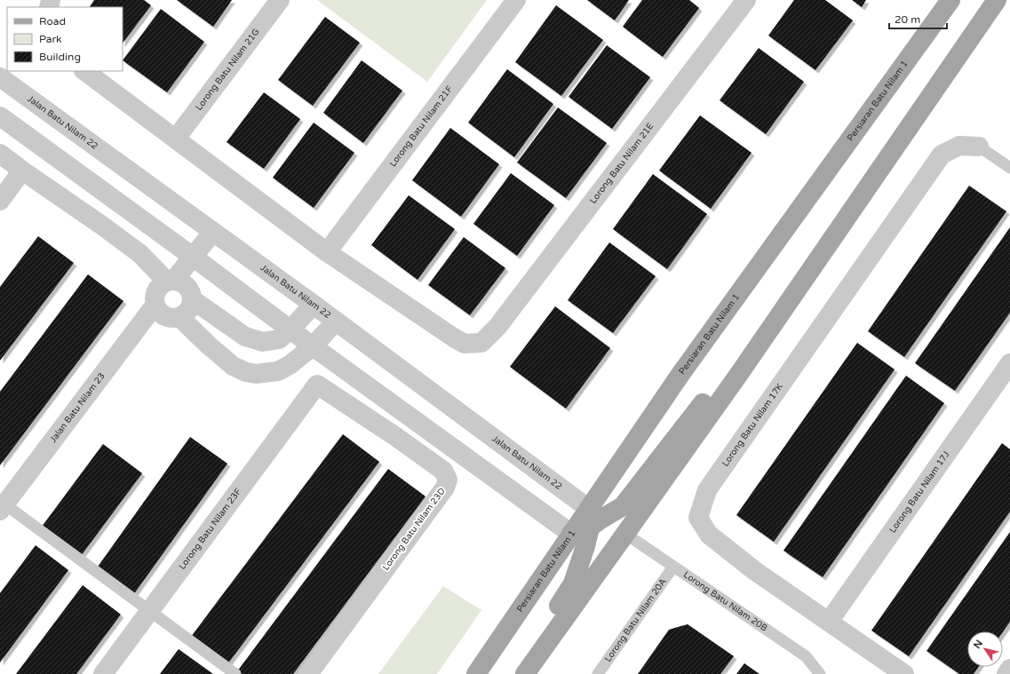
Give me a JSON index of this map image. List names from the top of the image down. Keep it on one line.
{"streets":{"main road":["Persiaran Batu Nilam 1"],"street":["Lorong Batu Nilam 21G","Jalan Batu Nilam 22","Lorong Batu Nilam 21F","Lorong Batu Nilam 21E","Jalan Batu Nilam 23","Lorong Batu Nilam 17K","Lorong Batu Nilam 17J","Lorong Batu Nilam 23F","Lorong Batu Nilam 23D"],"lane":["Lorong Batu Nilam 20B","Lorong Batu Nilam 20A"]},"crossings":[["Lorong Batu Nilam 21G","Lorong Batu Nilam 21E"],["Persiaran Batu Nilam 1","Jalan Batu Nilam 22"],["Lorong Batu Nilam 21F","Lorong Batu Nilam 21E"],["Lorong Batu Nilam 17K","Lorong Batu Nilam 17J"],["Lorong Batu Nilam 23F","Lorong Batu Nilam 23D"],["Lorong Batu Nilam 20B","Lorong Batu Nilam 20A"]],"legend":["Road","Park","Building"],"scale_bar":"20 m","north":"top left"}
